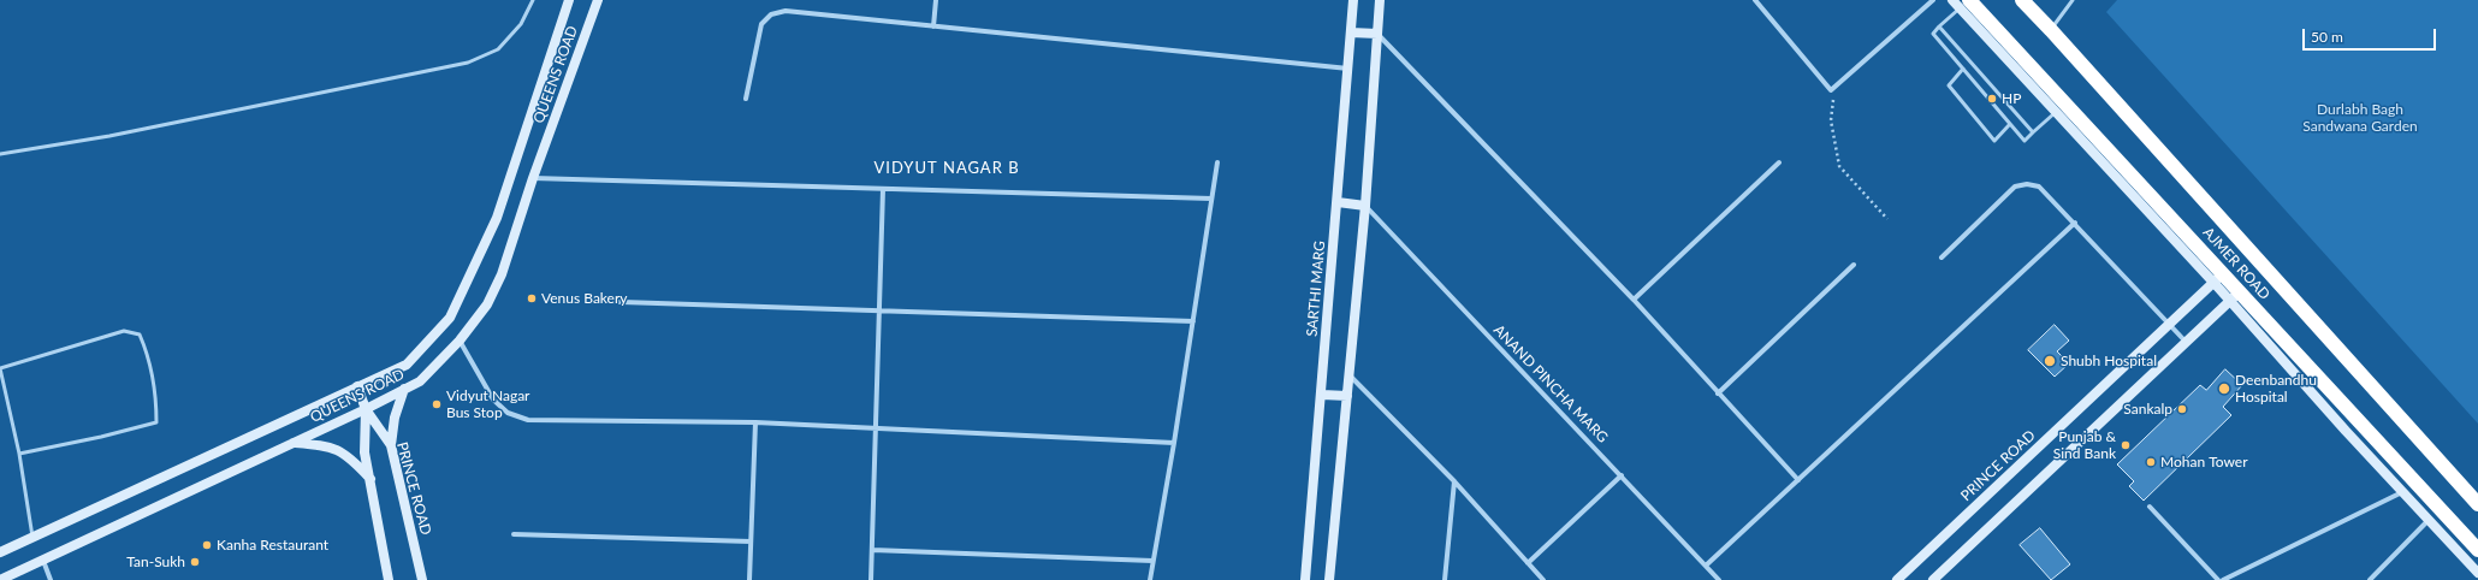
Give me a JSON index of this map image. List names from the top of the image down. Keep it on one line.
{"streets":{"highway":["AJMER ROAD"],"street":["QUEENS ROAD","SARTHI MARG","ANAND PINCHA MARG","PRINCE ROAD"]},"crossings":[["QUEENS ROAD","PRINCE ROAD"],["AJMER ROAD","PRINCE ROAD"]],"districts":["VIDYUT NAGAR B"],"parks":["Durlabh Bagh Sandwana Garden"],"places":["HP","Venus Bakery","Shubh Hospital","Deenbandhu Hospital","Vidyut Nagar Bus Stop","Sankalp","Punjab & Sind Bank","Mohan Tower","Kanha Restaurant","Tan-Sukh"],"scale_bar":"50 m"}
